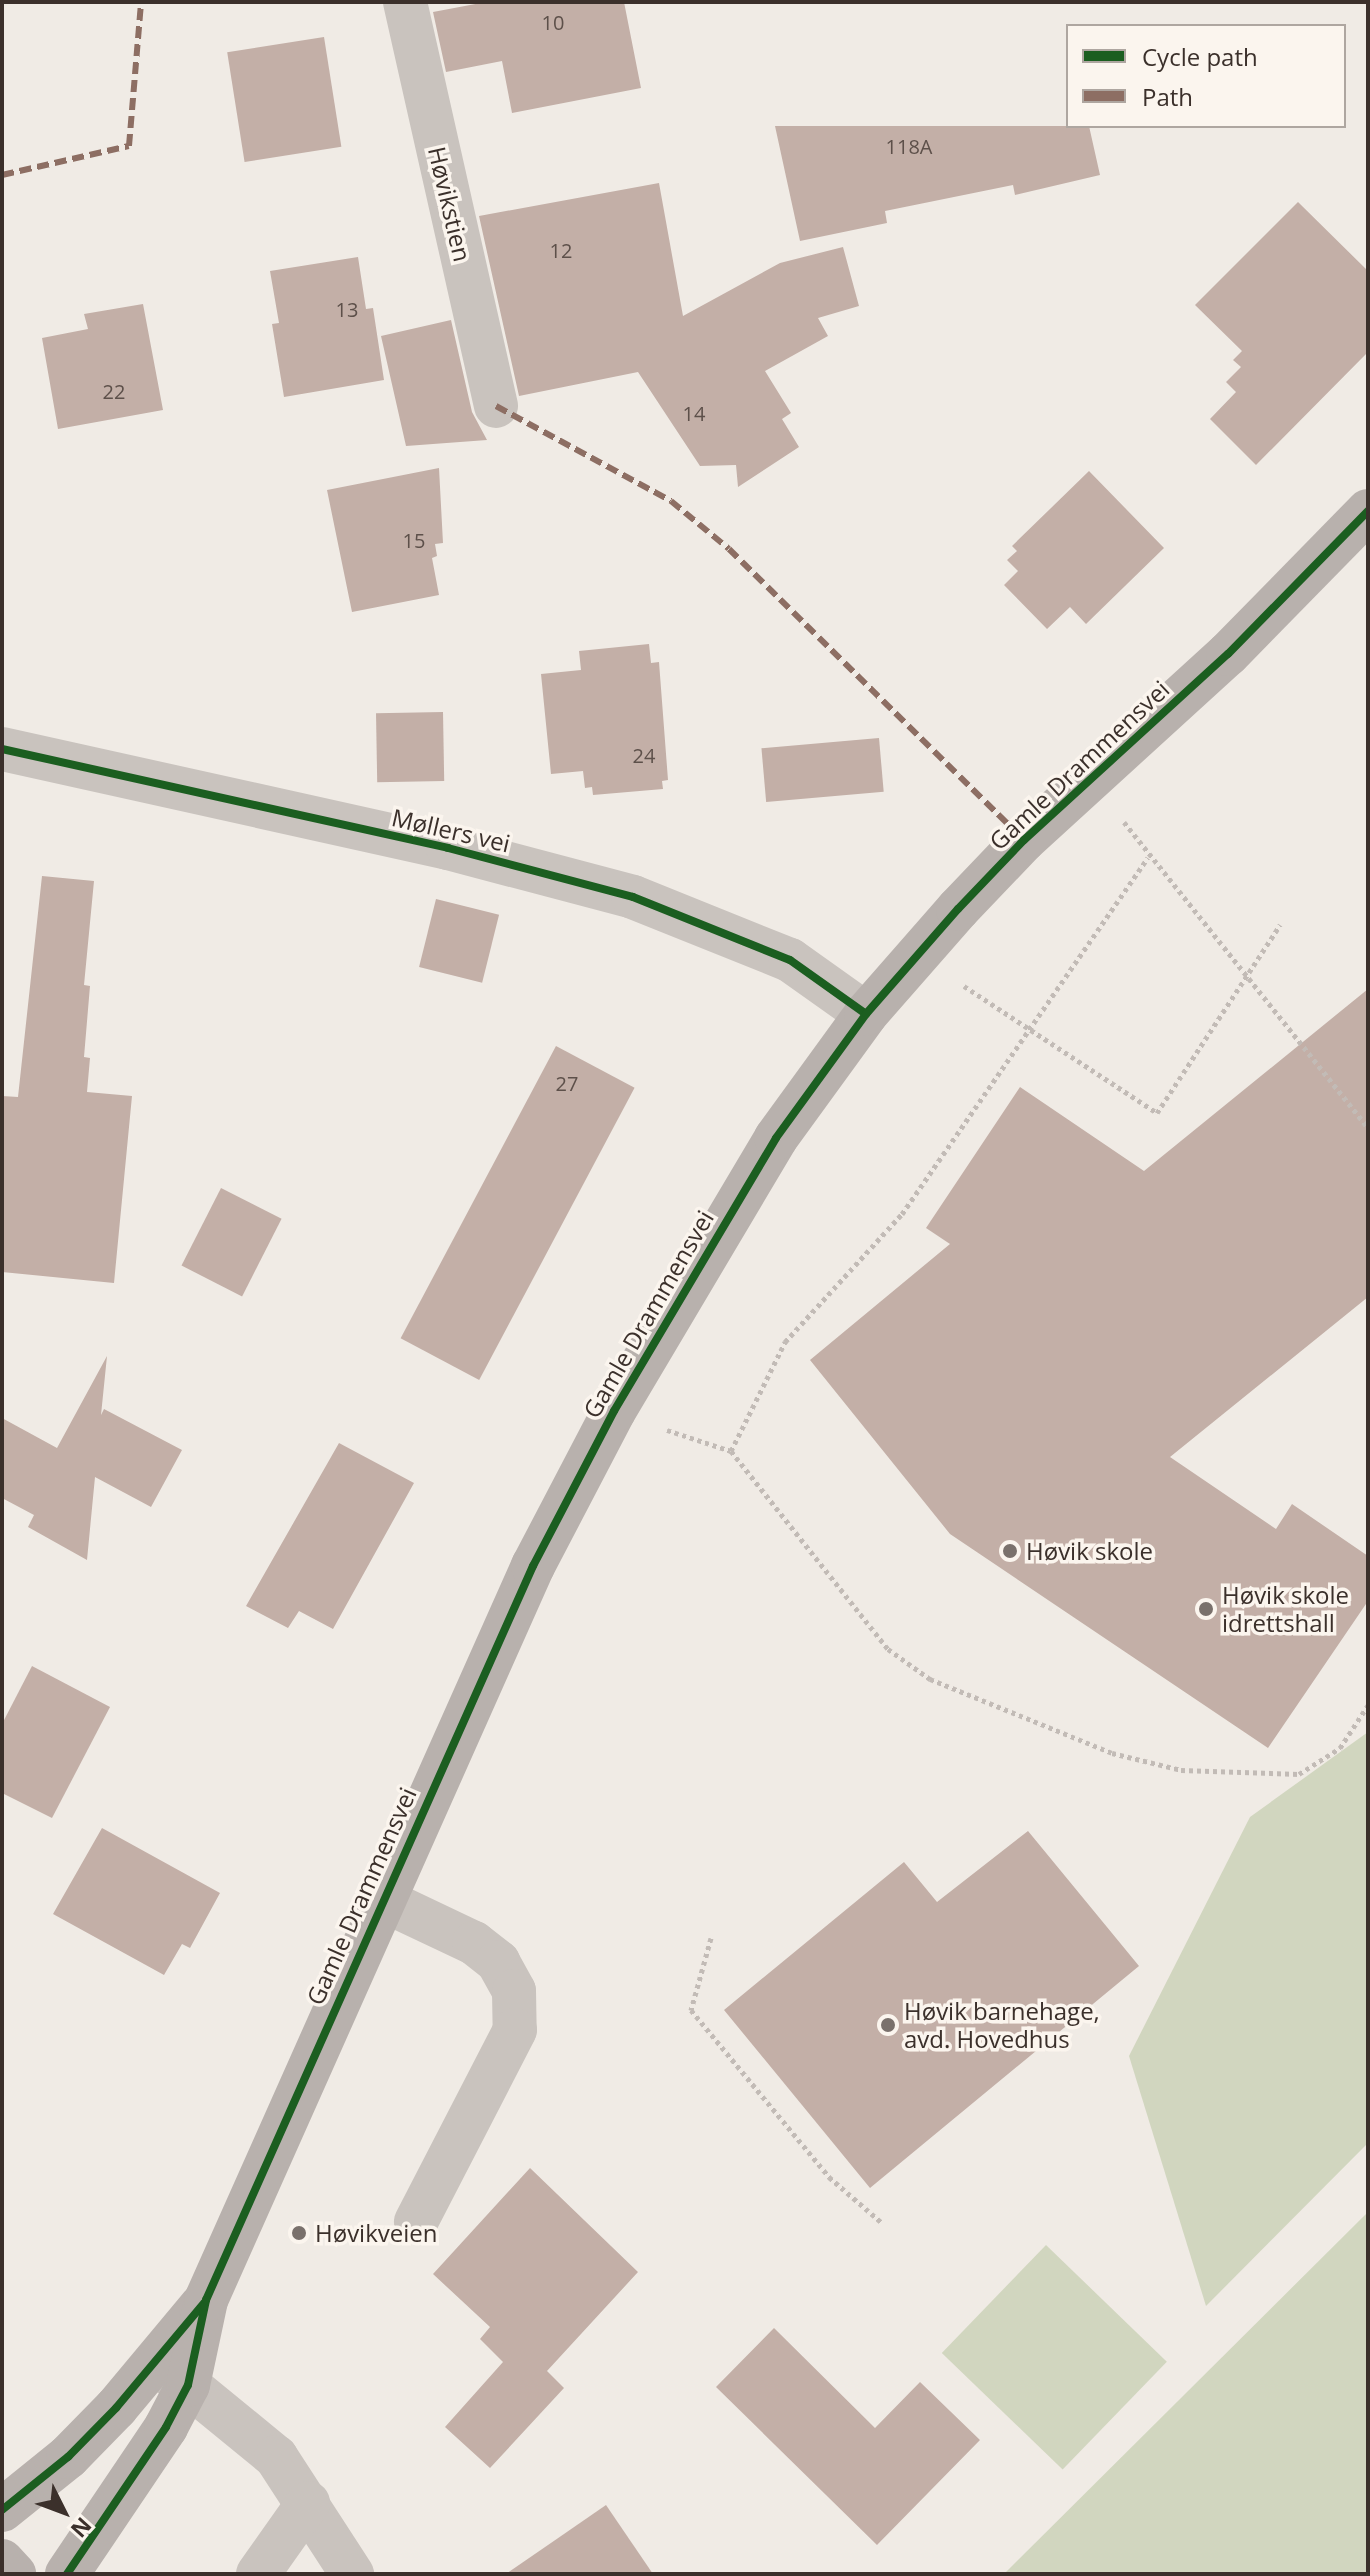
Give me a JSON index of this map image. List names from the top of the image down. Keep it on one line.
{"streets":{"main road":["Gamle Drammensvei"],"street":["Høvikstien","Møllers vei"]},"crossings":[["Gamle Drammensvei","Møllers vei"]],"places":["Høvik skole","Høvik skole idrettshall","Høvik barnehage, avd. Hovedhus","Høvikveien"],"house_numbers":["10","118A","12","13","22","14","15","24","27"],"legend":["Cycle path","Path"],"north":"bottom right"}
